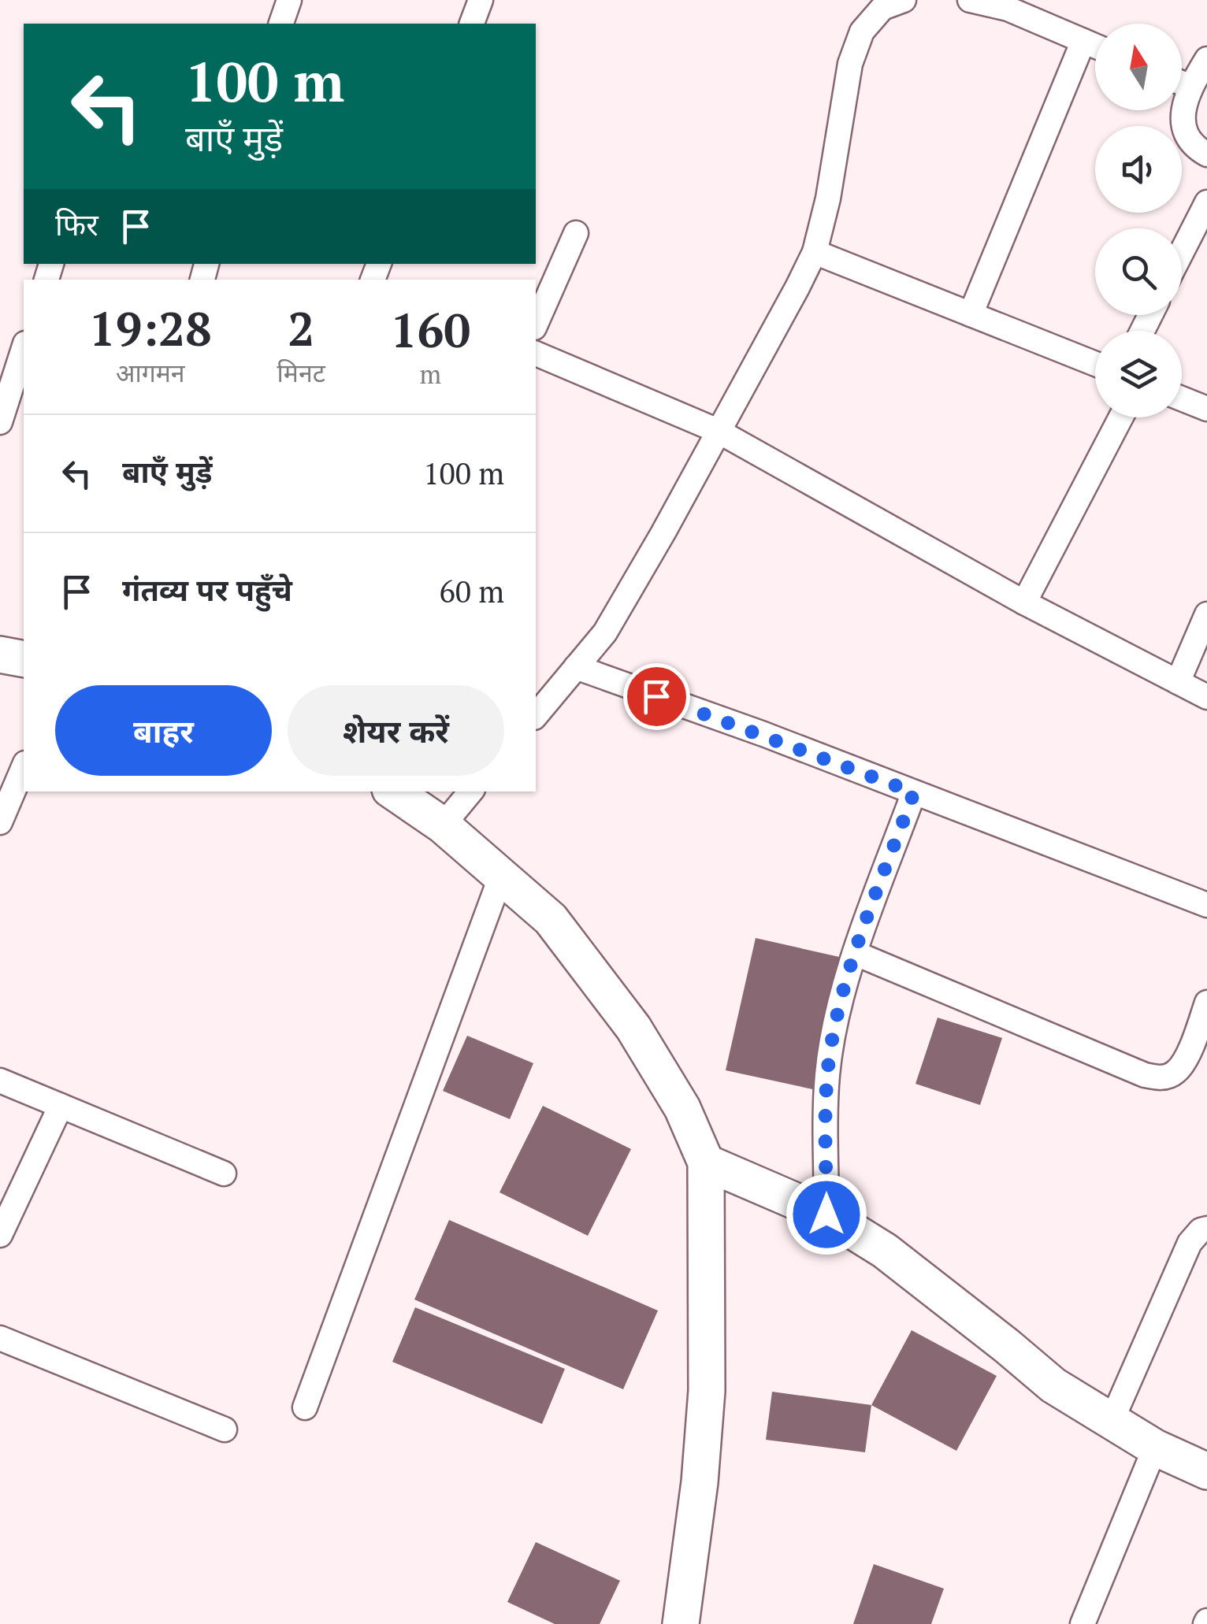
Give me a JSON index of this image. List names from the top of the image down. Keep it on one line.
{"north":"top","page":{"turn":["100 m","बाएँ मुड़ें"],"then":"फिर","eta":["19:28","आगमन","2","मिनट","160","m"],"list":[{"name":"बाएँ मुड़ें","value":"100 m"},{"name":"गंतव्य पर पहुँचे","value":"60 m"}],"buttons":["बाहर","शेयर करें"]}}
